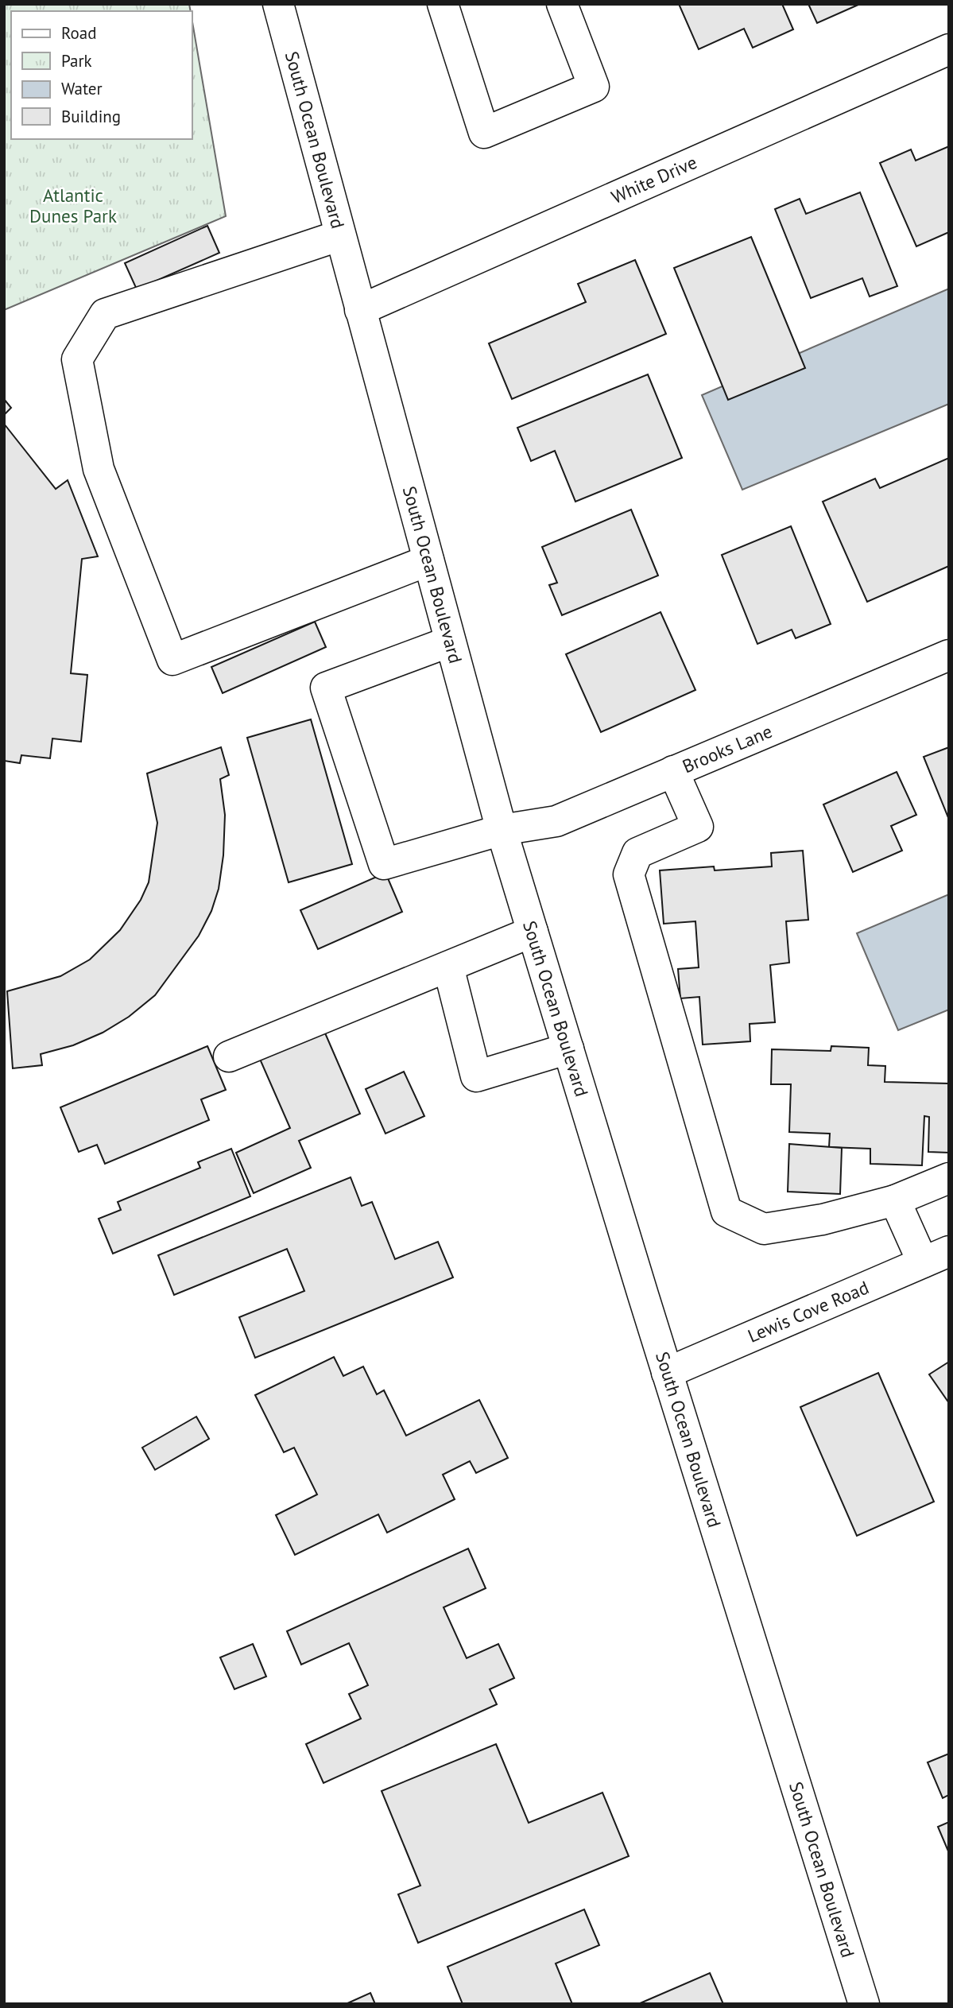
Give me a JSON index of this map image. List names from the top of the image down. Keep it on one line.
{"streets":{"main road":["South Ocean Boulevard","White Drive","Brooks Lane","Lewis Cove Road"]},"crossings":[["South Ocean Boulevard","White Drive"],["South Ocean Boulevard","Brooks Lane"],["South Ocean Boulevard","Lewis Cove Road"]],"parks":["Atlantic Dunes Park"],"legend":["Road","Park","Water","Building"]}
